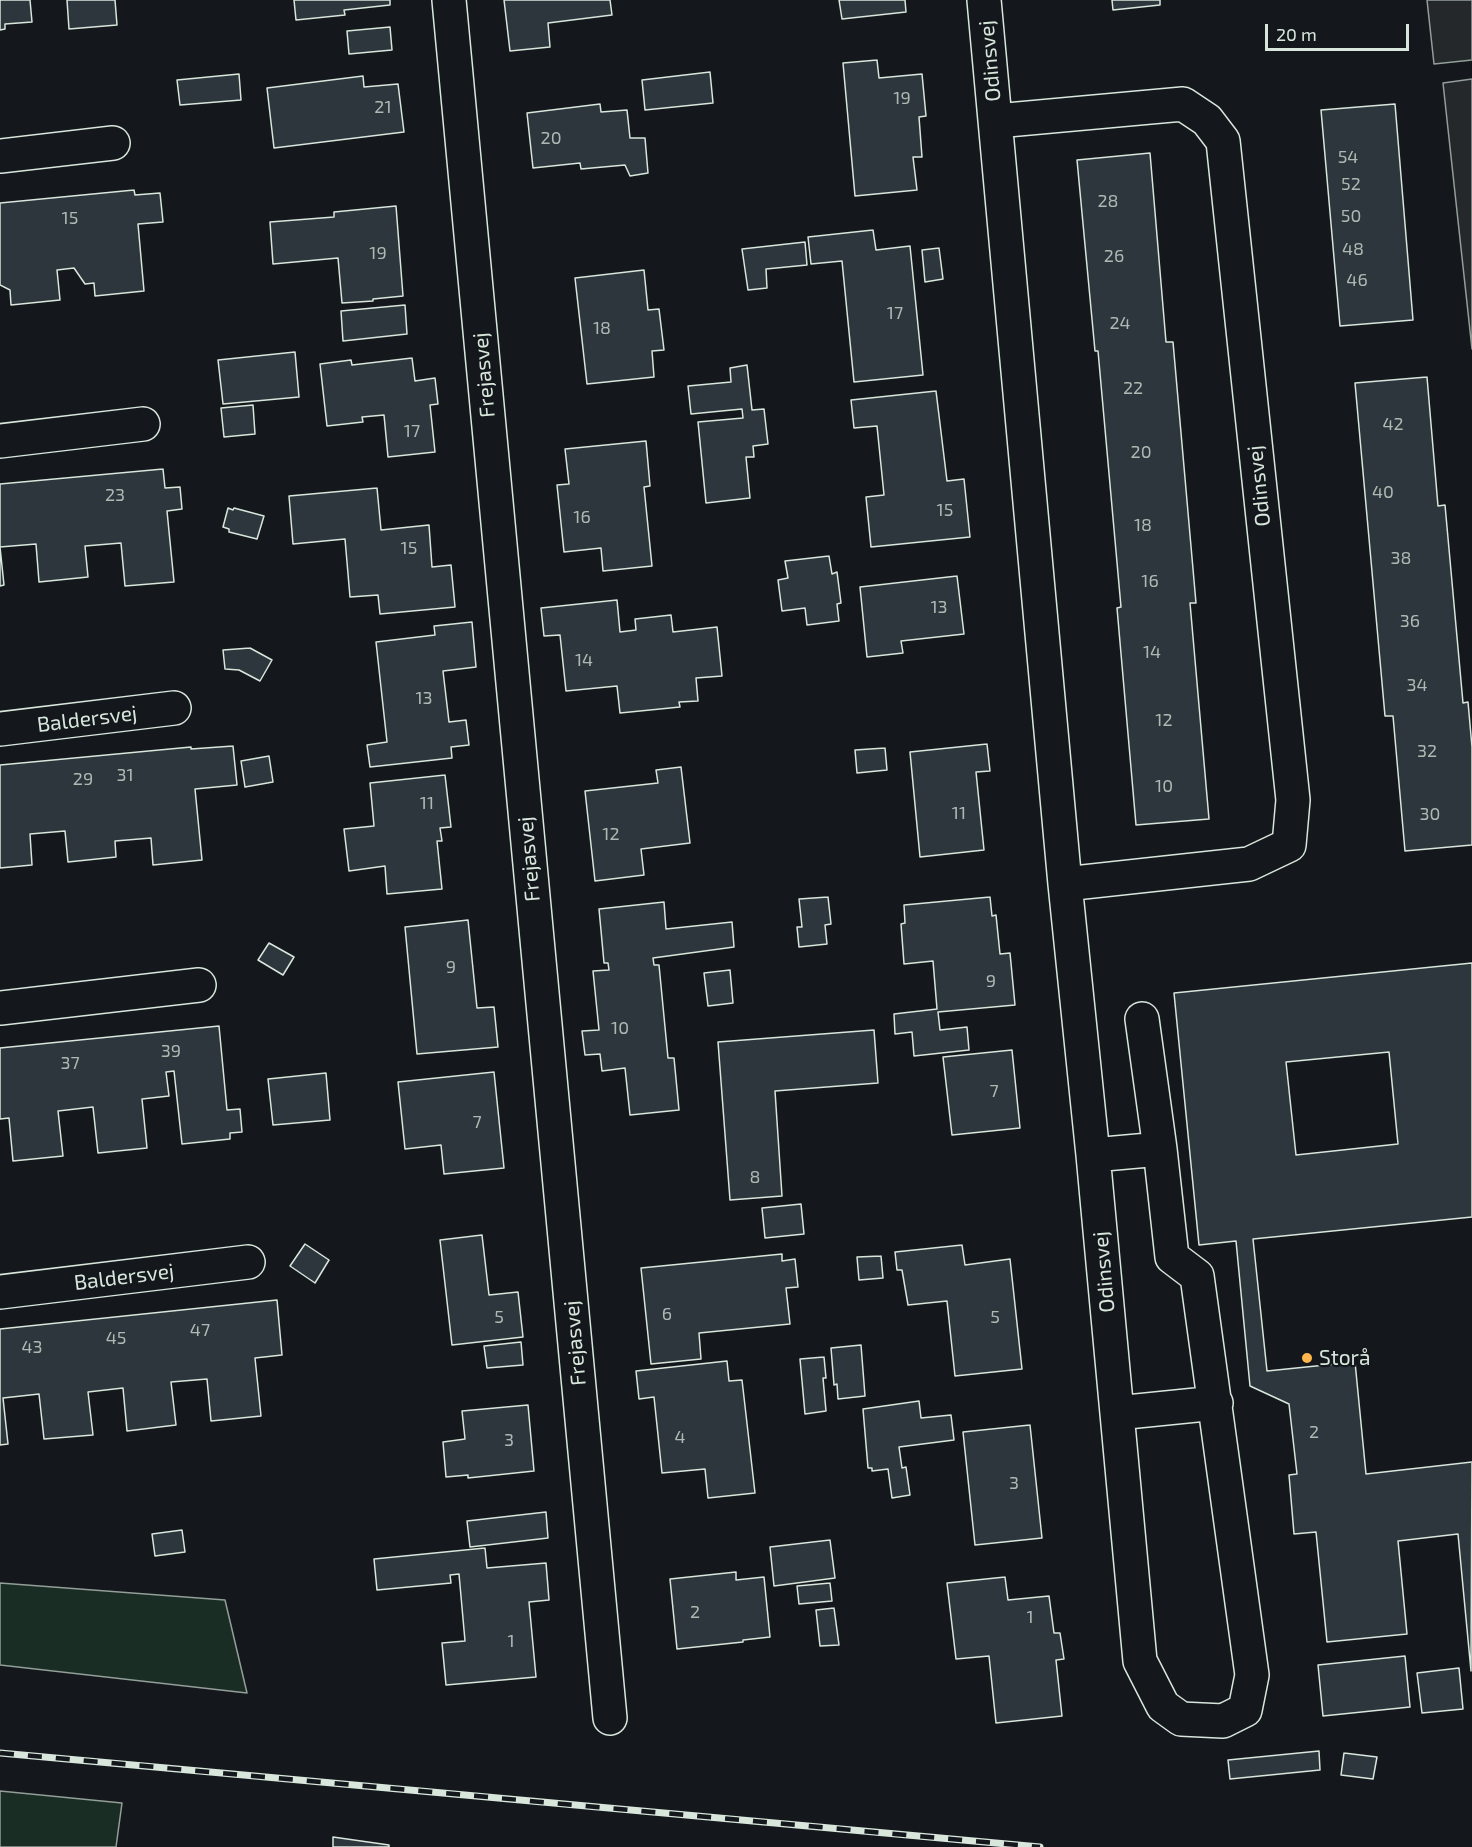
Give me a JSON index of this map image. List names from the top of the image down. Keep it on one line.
{"streets":{"street":["Odinsvej","Frejasvej","Baldersvej"]},"places":["Storå"],"house_numbers":["19","21","20","54","52","28","50","15","48","19","26","46","17","24","18","22","42","17","20","40","23","15","16","18","15","38","16","13","36","14","14","34","13","12","32","31","29","10","11","11","30","12","9","9","10","39","37","7","7","8","6","5","5","47","45","43","2","4","3","3","2","1","1"],"scale_bar":"20 m"}
